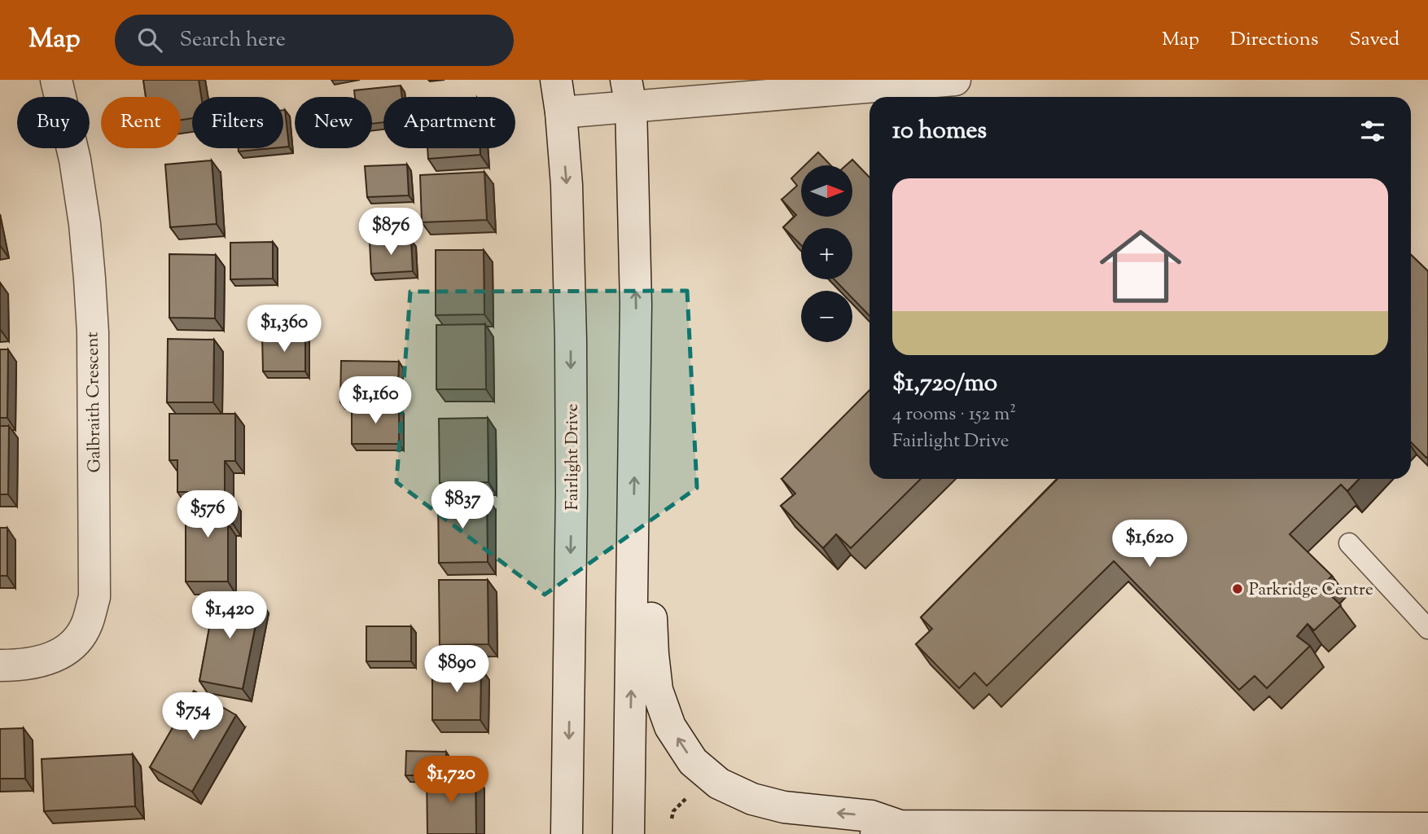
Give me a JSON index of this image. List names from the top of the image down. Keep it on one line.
{"streets":{"main road":["Galbraith Crescent","Fairlight Drive"]},"places":["Parkridge Centre"],"north":"right","page":{"header":"Map","search":"Search here","nav":["Map","Directions","Saved"],"chip":["Buy","Rent","Filters","New","Apartment"],"heading":"10 homes","map_buttons":["+","−"],"list":[{"name":"$1,720/mo","note":"4 rooms · 152 m² · Fairlight Drive"}],"price":["$876","$1,360","$1,160","$837","$576","$1,620","$1,420","$890","$754","$1,720"]}}
